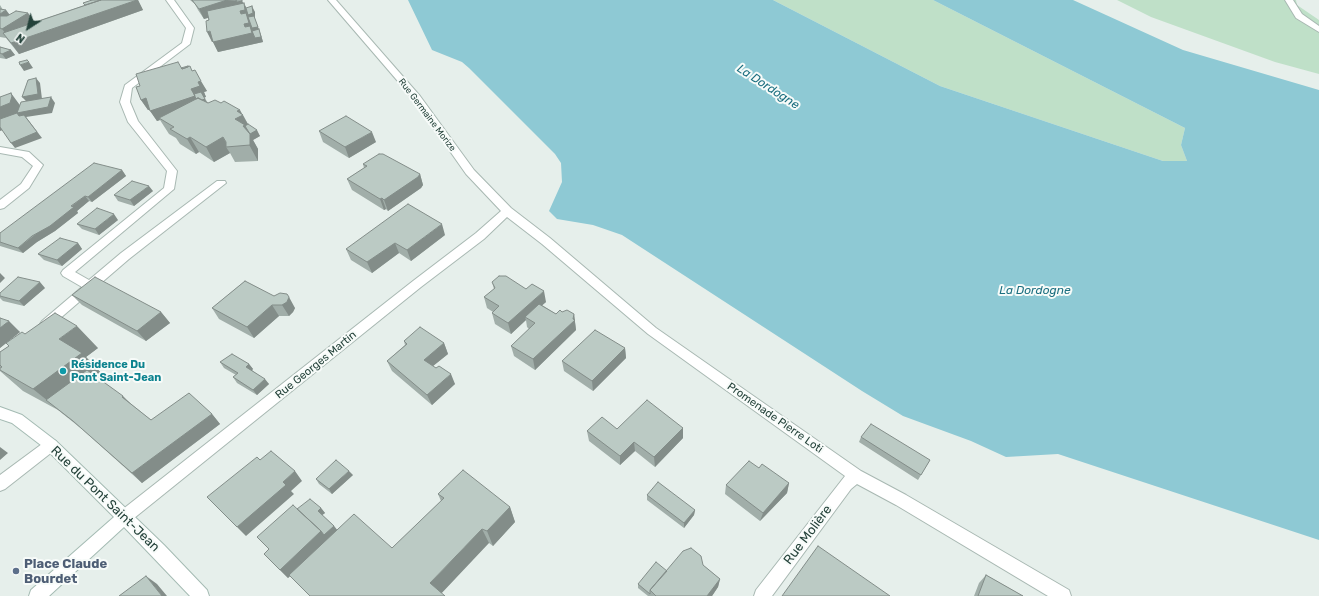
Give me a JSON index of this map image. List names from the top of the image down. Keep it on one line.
{"streets":{"street":["Rue Germaine Morize","Rue Georges Martin","Promenade Pierre Loti","Rue du Pont Saint-Jean","Rue Molière"]},"crossings":[["Rue Germaine Morize","Rue Georges Martin"],["Rue Germaine Morize","Promenade Pierre Loti"],["Rue Georges Martin","Promenade Pierre Loti"],["Rue Georges Martin","Rue du Pont Saint-Jean"],["Promenade Pierre Loti","Rue Molière"]],"water":["La Dordogne"],"places":["Résidence Du Pont Saint-Jean","Place Claude Bourdet"],"north":"bottom left"}
